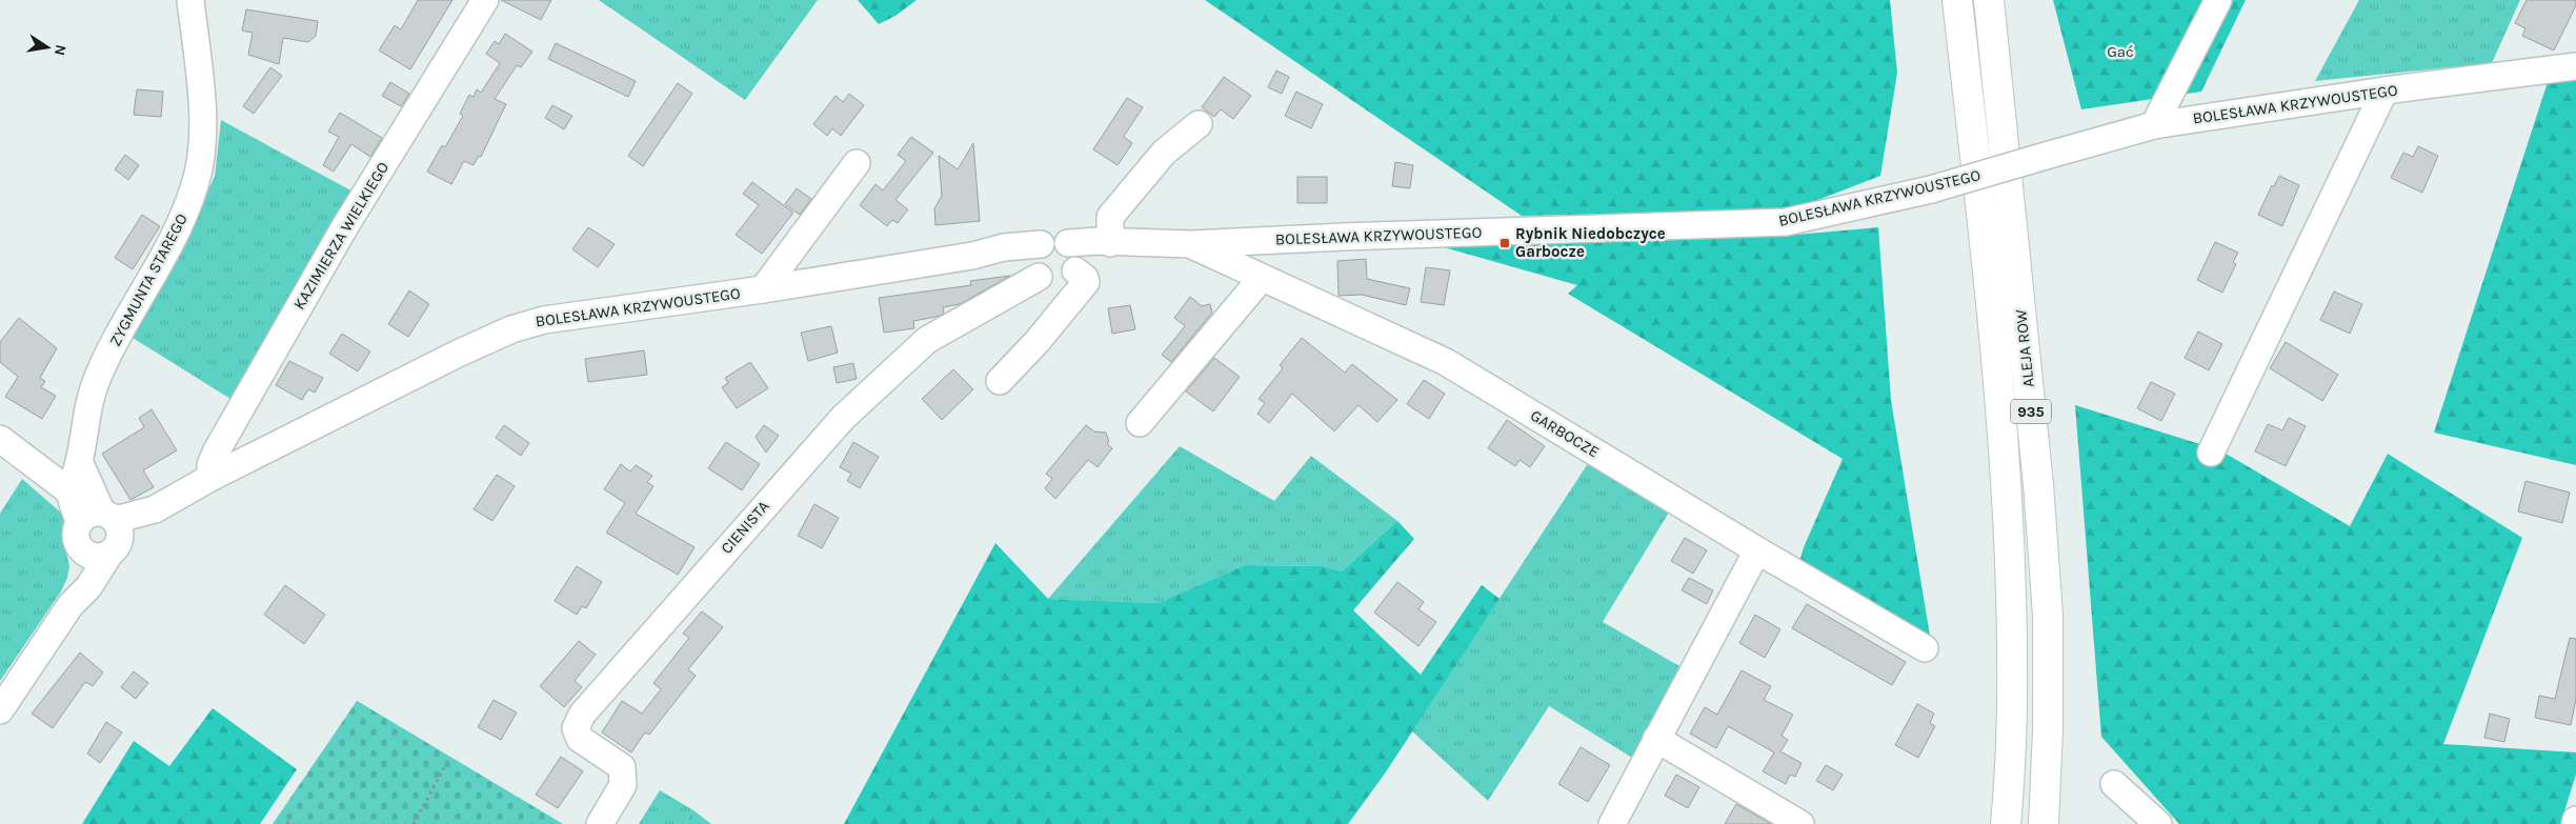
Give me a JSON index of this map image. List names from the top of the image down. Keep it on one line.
{"streets":{"main road":["ALEJA ROW","935"],"street":["BOLESŁAWA KRZYWOUSTEGO","KAZIMIERZA WIELKIEGO","ZYGMUNTA STAREGO","GARBOCZE","CIENISTA"]},"crossings":[["BOLESŁAWA KRZYWOUSTEGO","KAZIMIERZA WIELKIEGO"],["BOLESŁAWA KRZYWOUSTEGO","GARBOCZE"],["BOLESŁAWA KRZYWOUSTEGO","CIENISTA"]],"parks":["Gać"],"places":{"transit":["Rybnik Niedobczyce Garbocze"]},"north":"right"}
